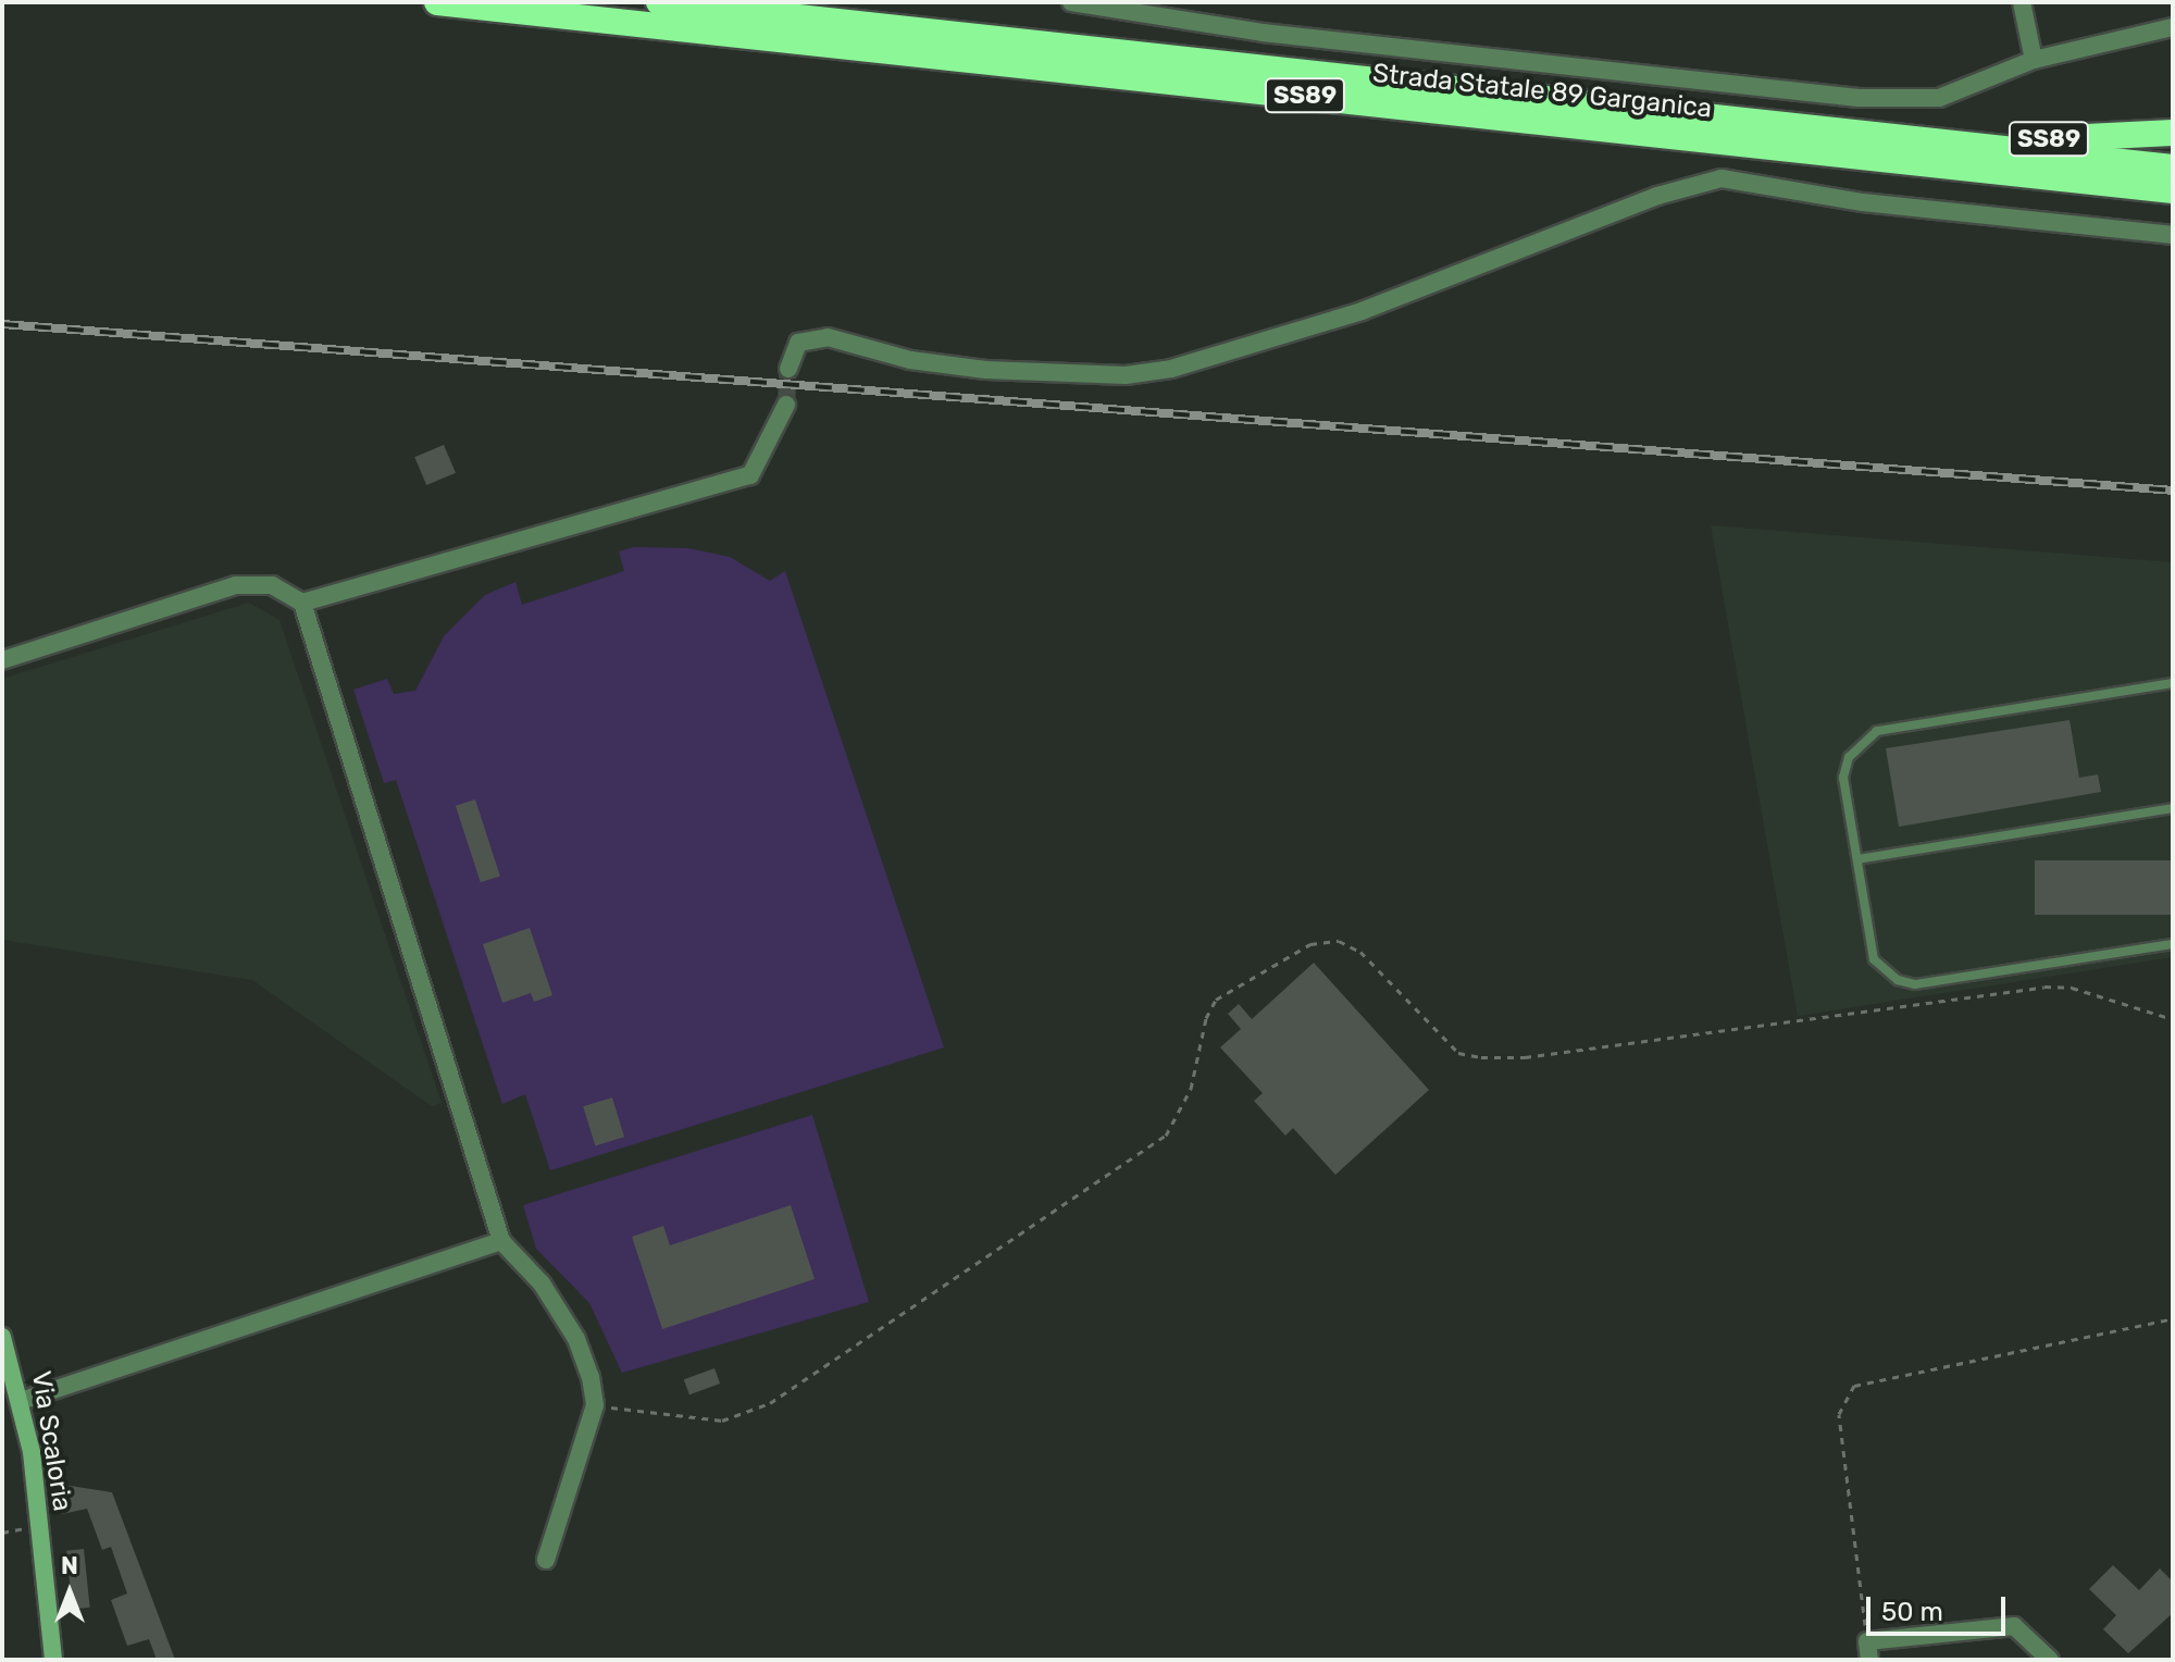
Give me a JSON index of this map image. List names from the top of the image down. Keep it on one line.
{"streets":{"highway":["Strada Statale 89 Garganica","SS89"],"street":["Via Scaloria"]},"crossings":[["Strada Statale 89 Garganica","SS89"]],"scale_bar":"50 m","north":"top"}
